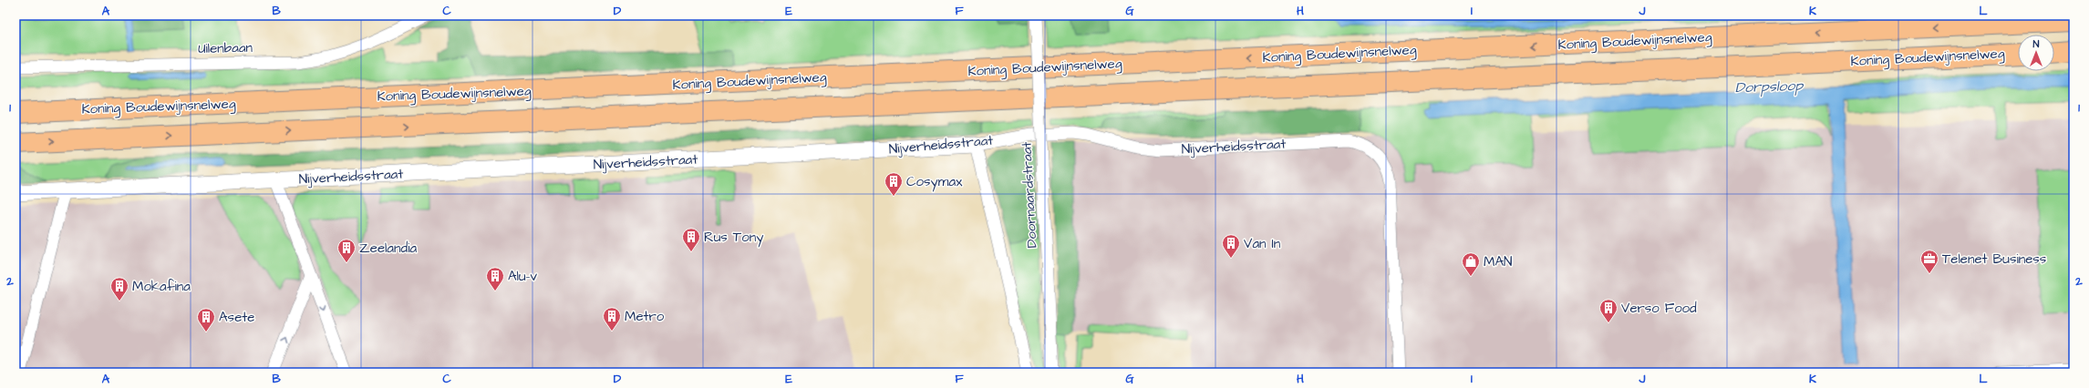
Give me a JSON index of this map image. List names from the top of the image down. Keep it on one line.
{"streets":{"highway":["Koning Boudewijnsnelweg"],"street":["Uilenbaan","Nijverheidsstraat","Doornaardstraat"]},"water":["Dorpsloop"],"places":{"building":["Cosymax","Rus Tony","Van In","Zeelandia","Alu-v","Mokafina","Verso Food","Metro","Asete"],"office":["Telenet Business"],"shop":["MAN"]},"north":"top","grid":{"columns":["A","B","C","D","E","F","G","H","I","J","K","L"],"rows":["1","2"]}}
